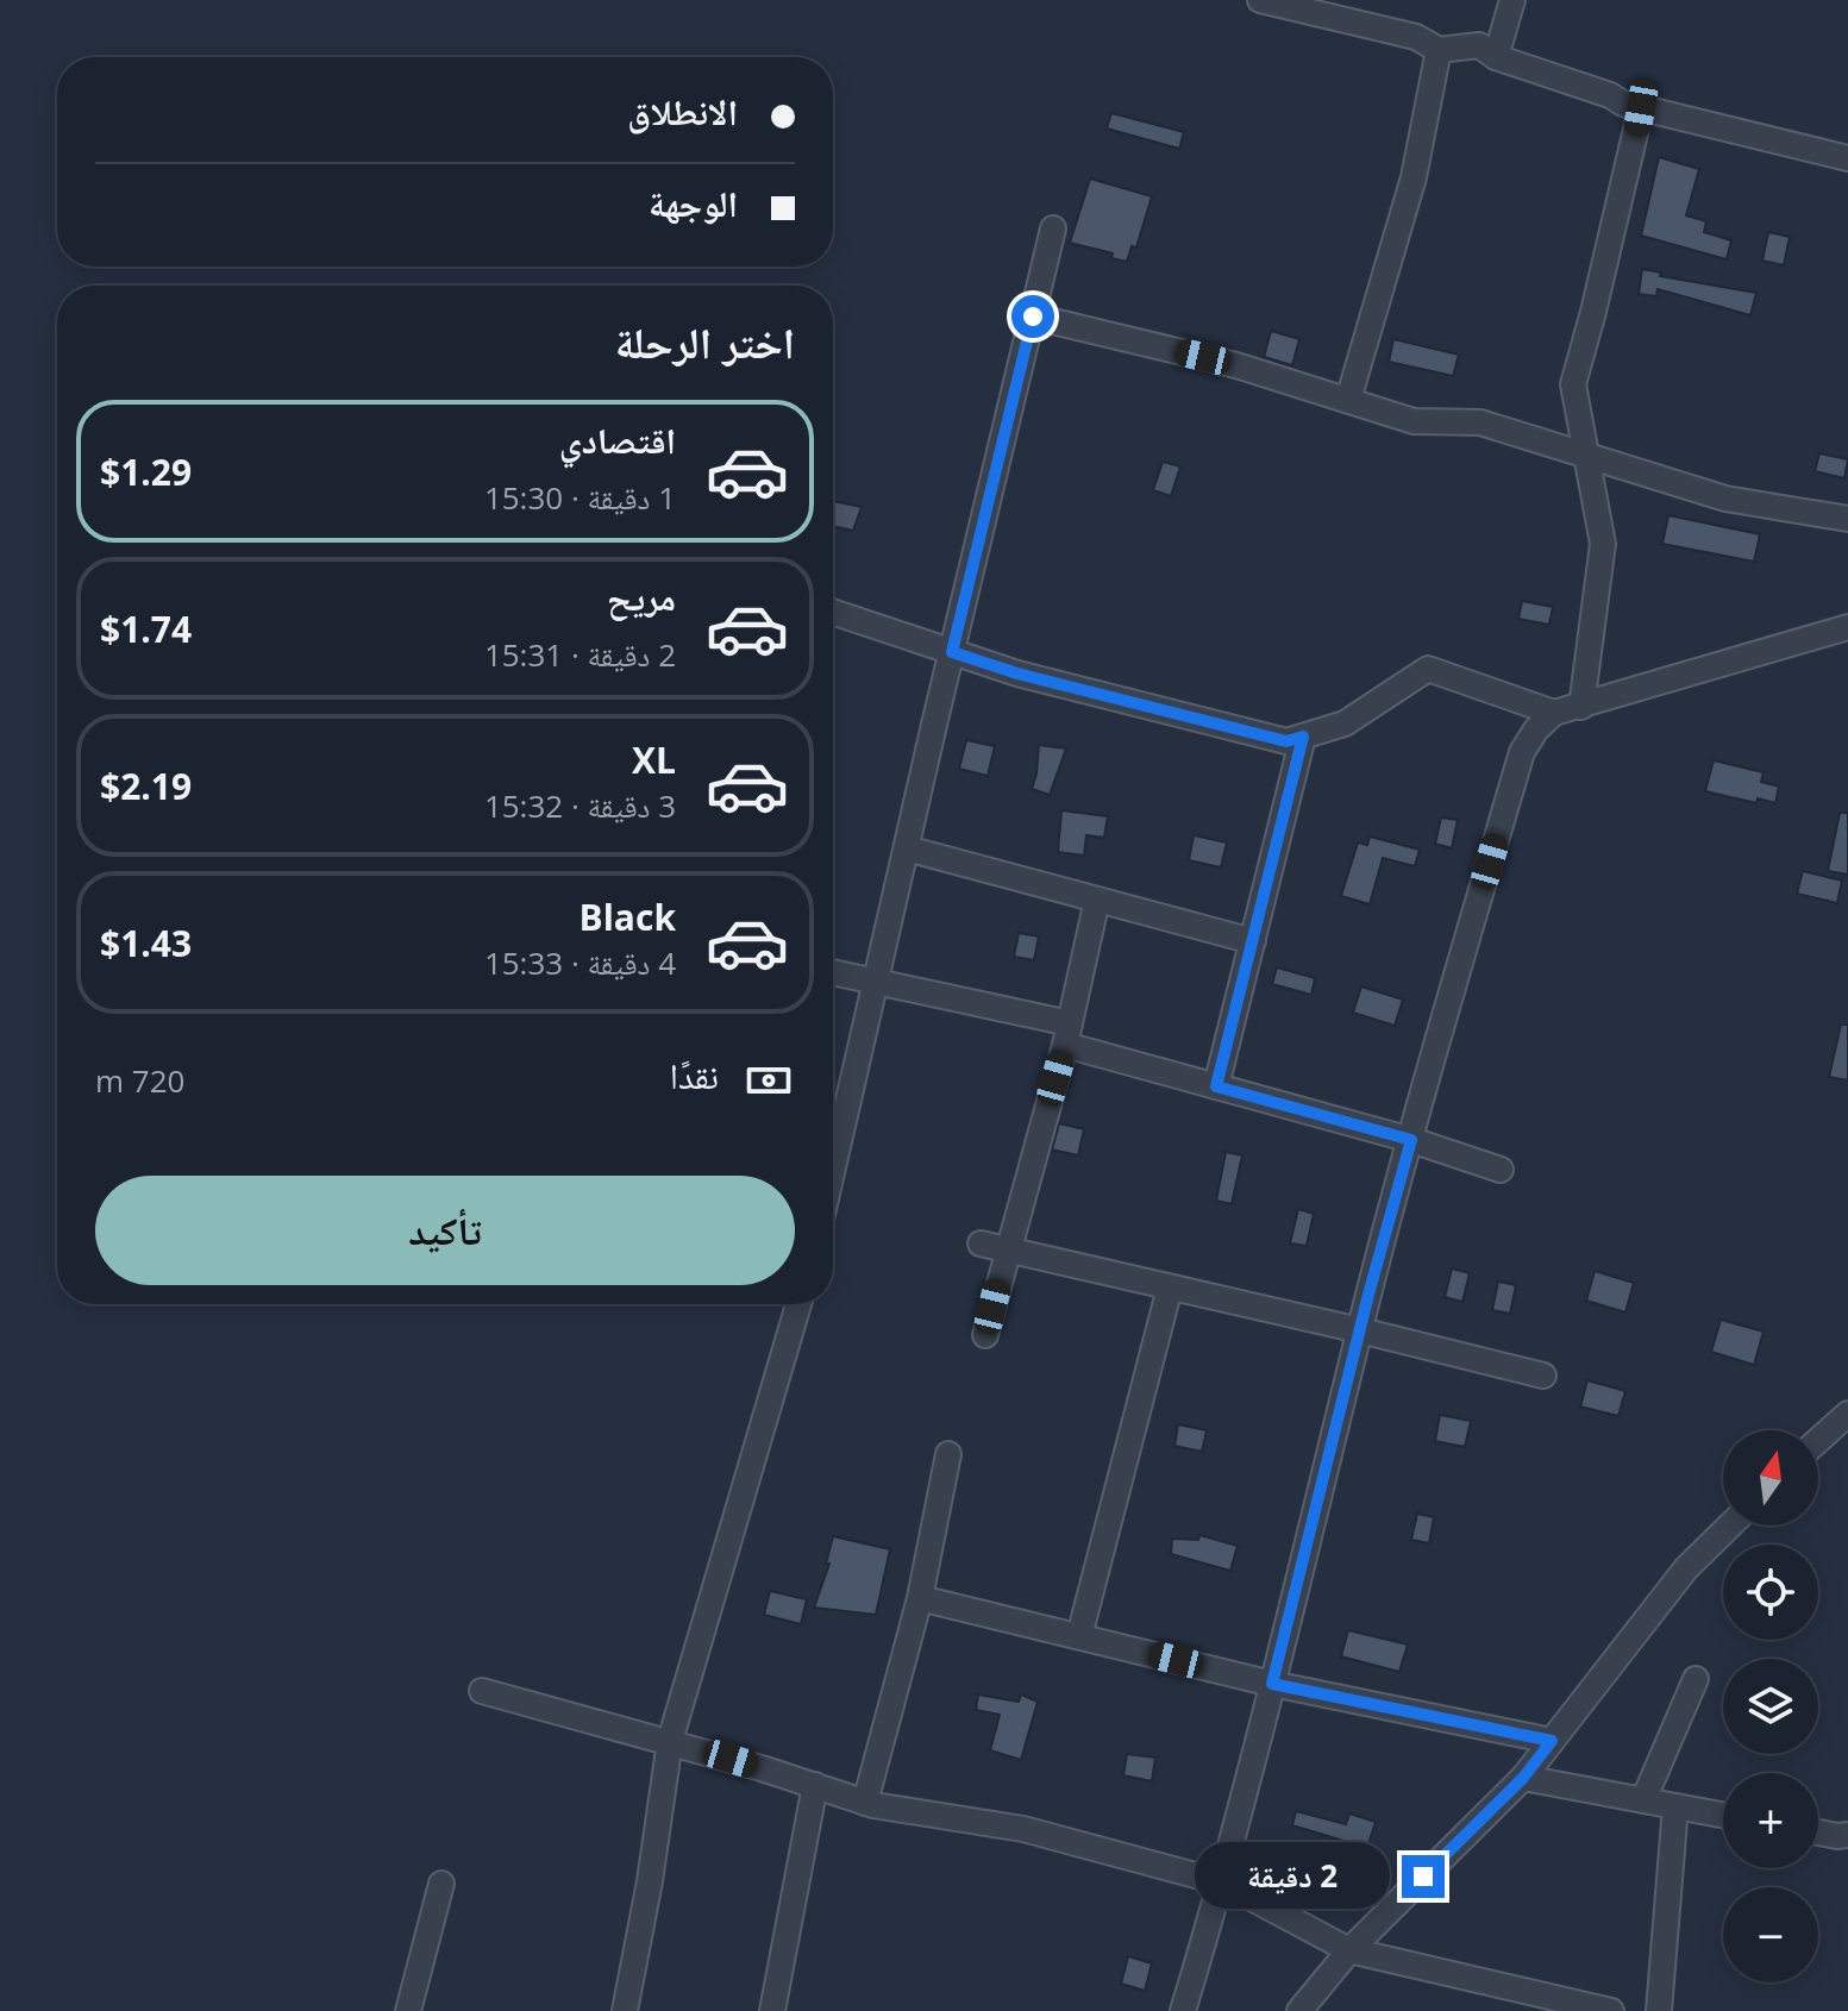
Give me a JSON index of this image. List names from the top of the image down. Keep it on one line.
{"north":"top","page":{"banner":["الانطلاق","الوجهة"],"heading":"اختر الرحلة","list":[{"name":"اقتصادي","note":"1 دقيقة · 15:30","value":"$1.29"},{"name":"مريح","note":"2 دقيقة · 15:31","value":"$1.74"},{"name":"XL","note":"3 دقيقة · 15:32","value":"$2.19"},{"name":"Black","note":"4 دقيقة · 15:33","value":"$1.43"}],"pay":["نقدًا","720 m"],"buttons":"تأكيد","map_buttons":["+","−"],"bubble":"2 دقيقة"}}
